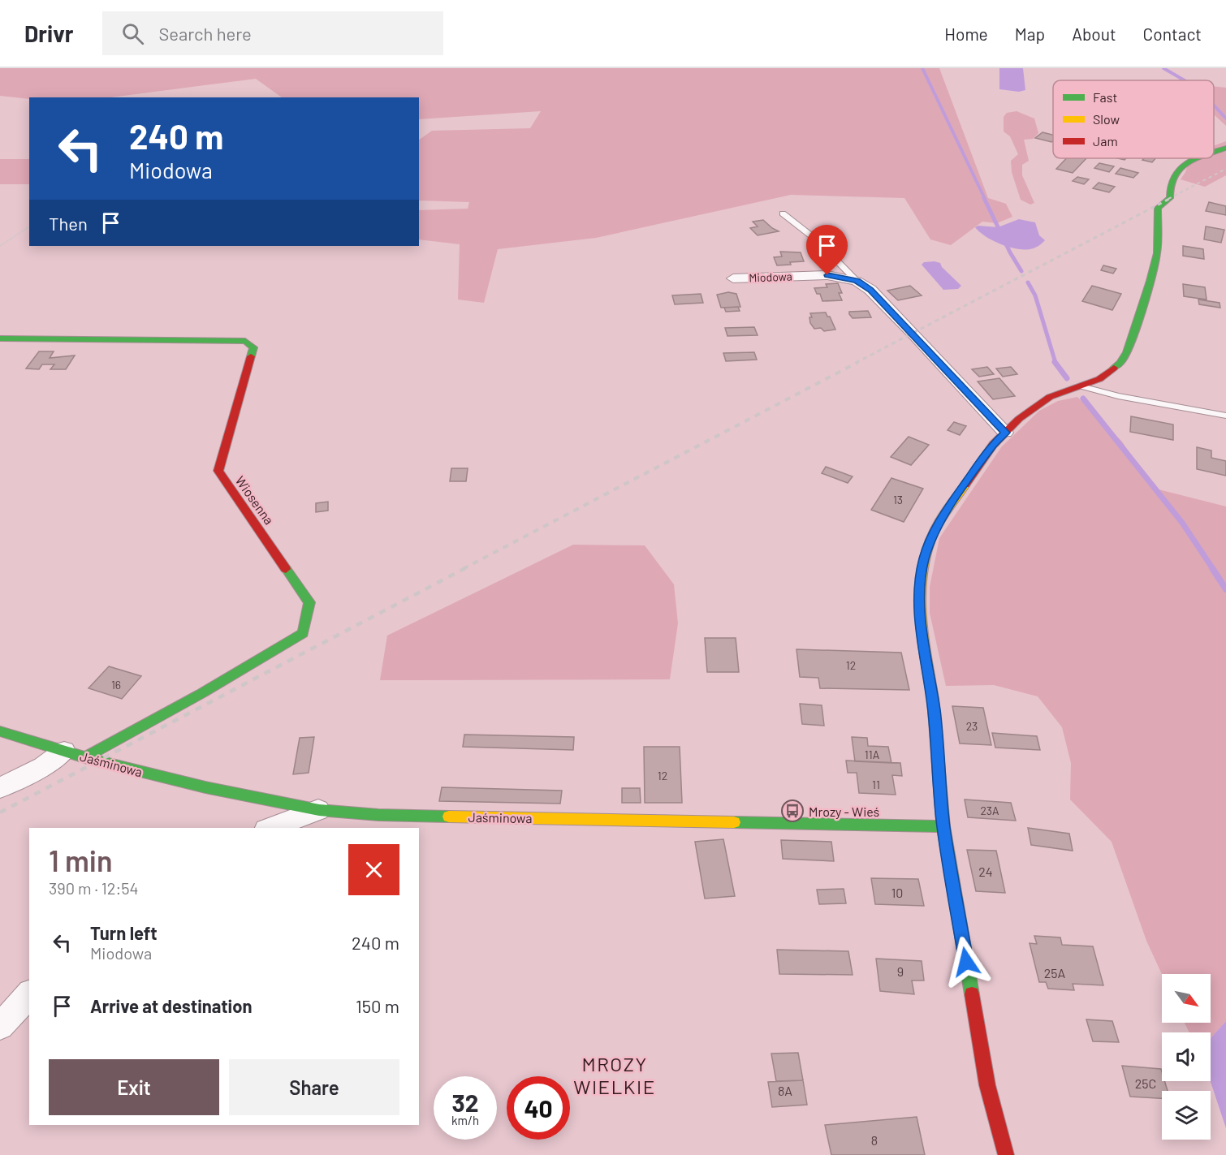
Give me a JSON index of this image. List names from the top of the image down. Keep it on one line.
{"streets":{"street":["Miodowa","Wiosenna","Jaśminowa"]},"crossings":[["Wiosenna","Jaśminowa"]],"districts":["MROZY WIELKIE"],"places":{"bus stop":["Mrozy - Wieś"]},"house_numbers":["13","12","16","23","11A","12","11","23A","24","10","9","25A","25C","8A","8"],"legend":["Fast","Slow","Jam"],"north":"bottom right","page":{"header":"Drivr","search":"Search here","nav":["Home","Map","About","Contact"],"turn":["240 m","Miodowa"],"then":"Then","heading":["1 min","390 m · 12:54"],"list":[{"name":"Turn left","note":"Miodowa","value":"240 m"},{"name":"Arrive at destination","value":"150 m"}],"buttons":["Exit","Share"],"speed":"32 km/h","limit":"40"}}
